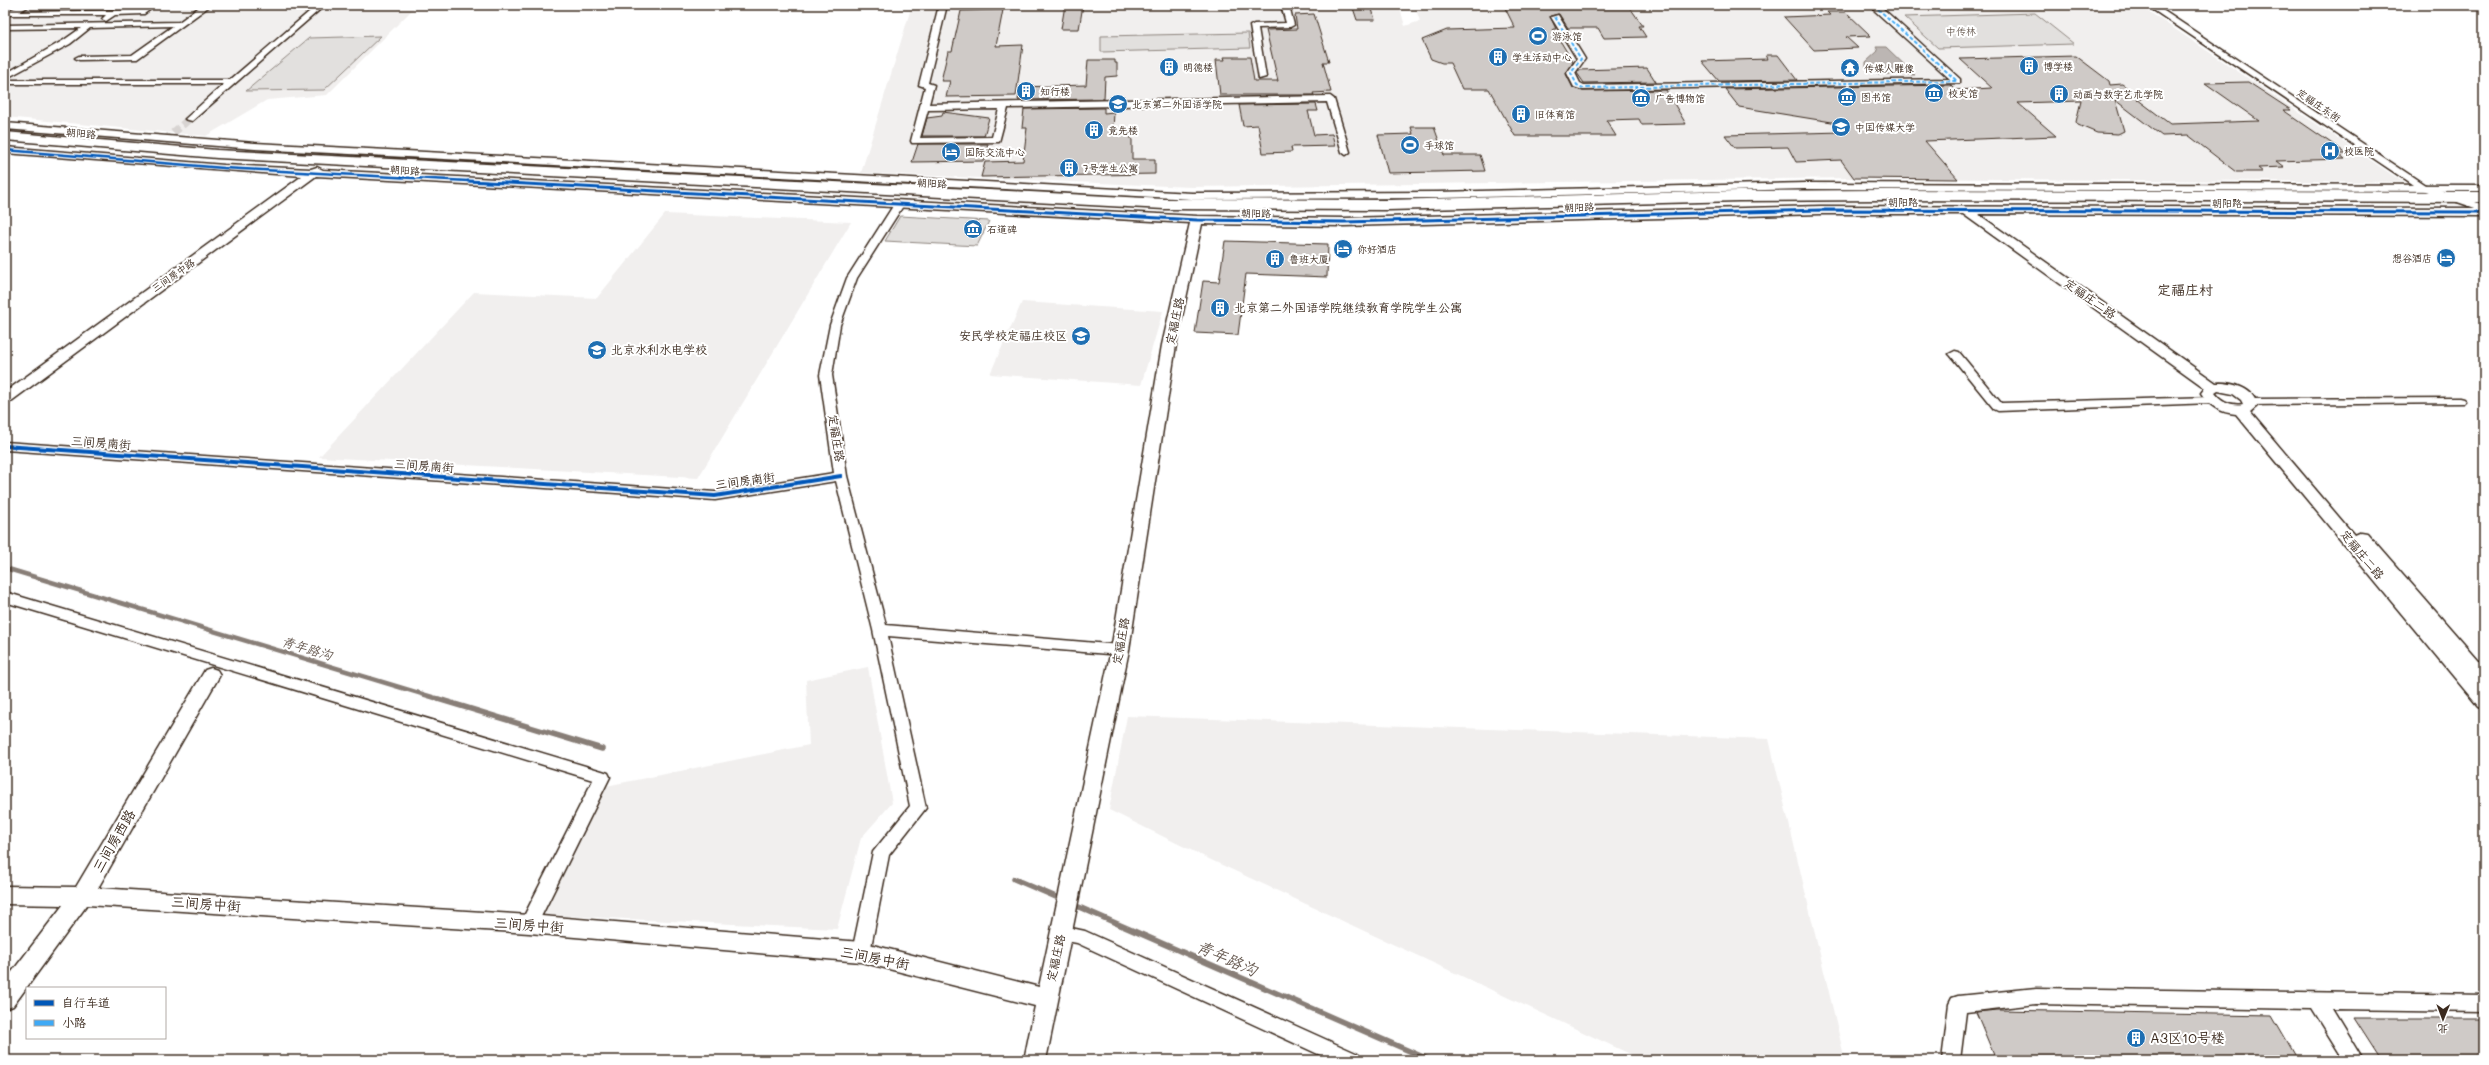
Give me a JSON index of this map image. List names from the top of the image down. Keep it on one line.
{"streets":{"highway":["朝阳路"],"street":["定福庄东街","三间房中路","定福庄二路","定福庄路","三间房南街","三间房西路","三间房中街"]},"crossings":[["定福庄东街","朝阳路"],["朝阳路","三间房中路"],["朝阳路","定福庄二路"],["朝阳路","定福庄路"],["定福庄路","三间房南街"],["定福庄路","三间房中街"],["三间房西路","三间房中街"]],"districts":["定福庄村"],"water":["青年路沟"],"parks":["中传林"],"places":{"sports":["游泳馆","手球馆"],"building":["学生活动中心","博学楼","明德楼","知行楼","动画与数字艺术学院","旧体育馆","竞先楼","7号学生公寓","鲁班大厦","北京第二外国语学院继续教育学院学生公寓","A3区10号楼"],"temple":["传媒人雕像"],"museum":["校史馆","图书馆","广告博物馆","石道碑"],"school or university":["北京第二外国语学院","中国传媒大学","安民学校定福庄校区","北京水利水电学校"],"hospital":["校医院"],"hotel":["国际交流中心","你好酒店","想谷酒店"]},"legend":["自行车道","小路"],"north":"bottom"}
